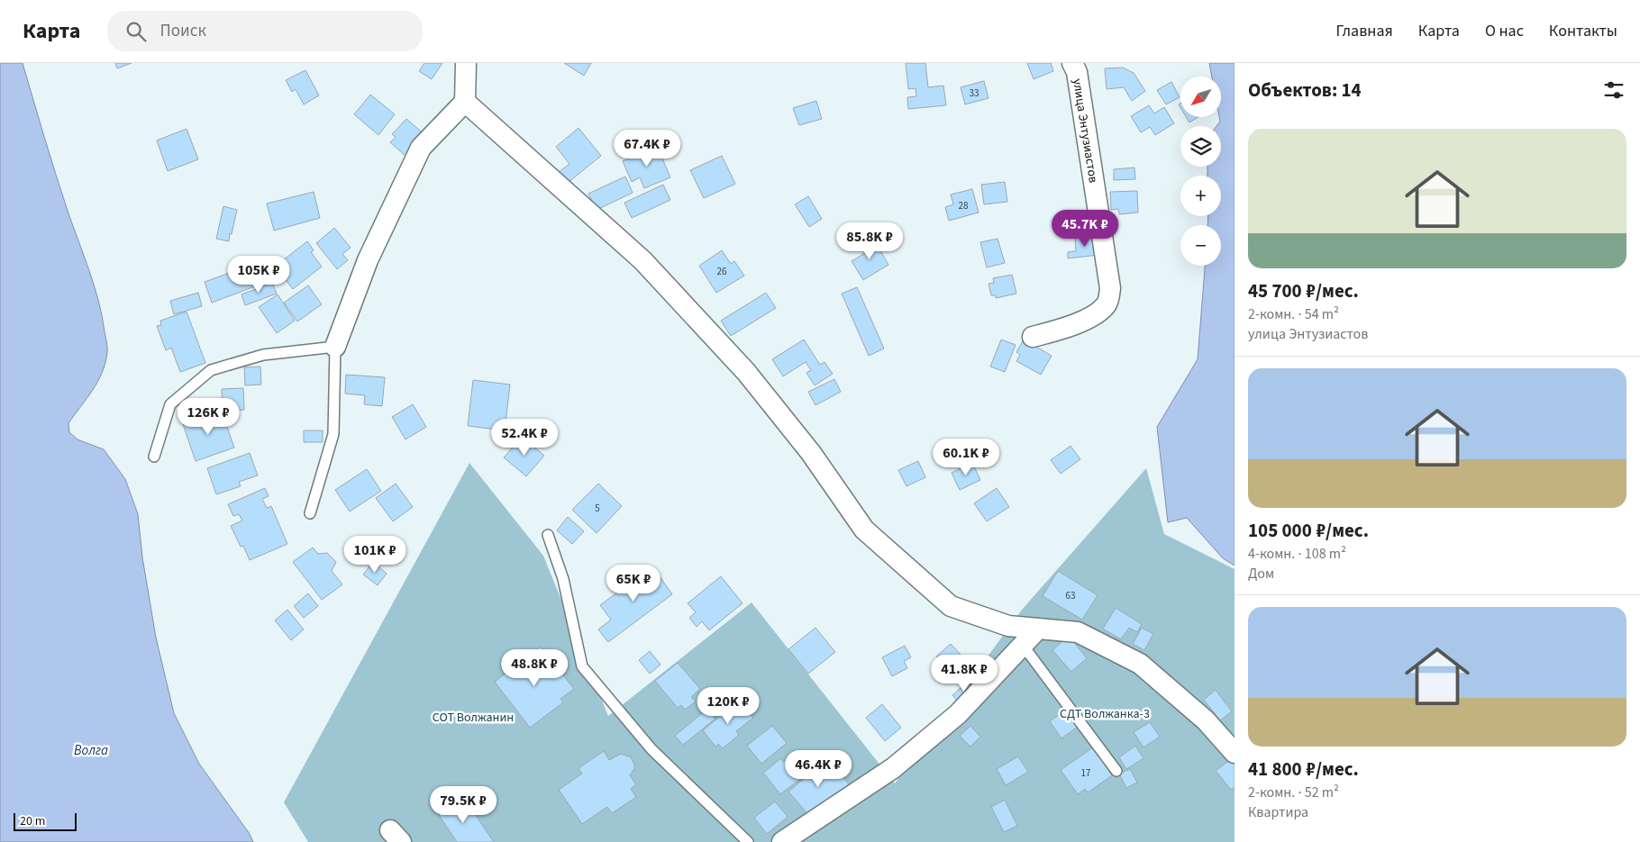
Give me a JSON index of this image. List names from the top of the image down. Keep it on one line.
{"streets":{"street":["улица Энтузиастов"]},"water":["Волга"],"parks":["СДТ Волжанка-3","СОТ Волжанин"],"house_numbers":["33","28","26","5","63","17"],"scale_bar":"20 m","north":"bottom left","page":{"header":"Карта","search":"Поиск","nav":["Главная","Карта","О нас","Контакты"],"heading":"Объектов: 14","map_buttons":["+","−"],"list":[{"name":"45 700 ₽/мес.","note":"2-комн. · 54 m² · улица Энтузиастов"},{"name":"105 000 ₽/мес.","note":"4-комн. · 108 m² · Дом"},{"name":"41 800 ₽/мес.","note":"2-комн. · 52 m² · Квартира"}],"price":["67.4K ₽","45.7K ₽","85.8K ₽","105K ₽","126K ₽","52.4K ₽","60.1K ₽","101K ₽","65K ₽","48.8K ₽","41.8K ₽","120K ₽","46.4K ₽","79.5K ₽"],"scale":"20 m"}}
